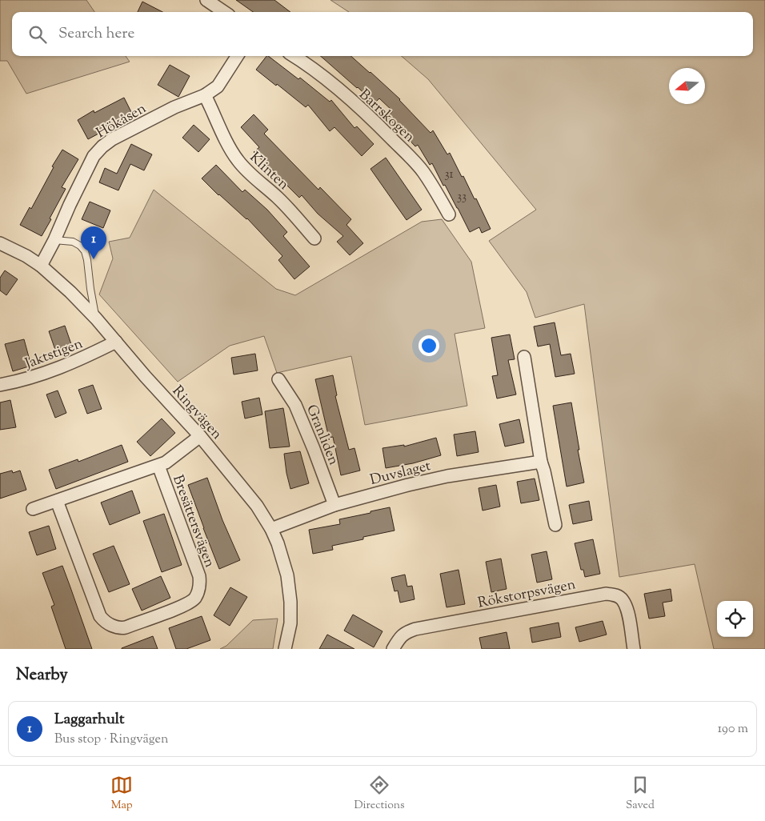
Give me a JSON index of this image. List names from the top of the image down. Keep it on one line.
{"streets":{"street":["Barrskogen","Hökåsen","Klinten","Jaktstigen","Ringvägen","Granliden","Duvslaget","Bresättersvägen","Rökstorpsvägen"]},"crossings":[["Hökåsen","Klinten"],["Hökåsen","Ringvägen"],["Jaktstigen","Ringvägen"],["Ringvägen","Duvslaget"],["Ringvägen","Bresättersvägen"],["Granliden","Duvslaget"]],"house_numbers":["31","33"],"north":"left","page":{"search":"Search here","pins":"1","heading":"Nearby","list":[{"mark":"1","name":"Laggarhult","note":"Bus stop · Ringvägen","value":"190 m"}],"nav":["Map","Directions","Saved"]}}
